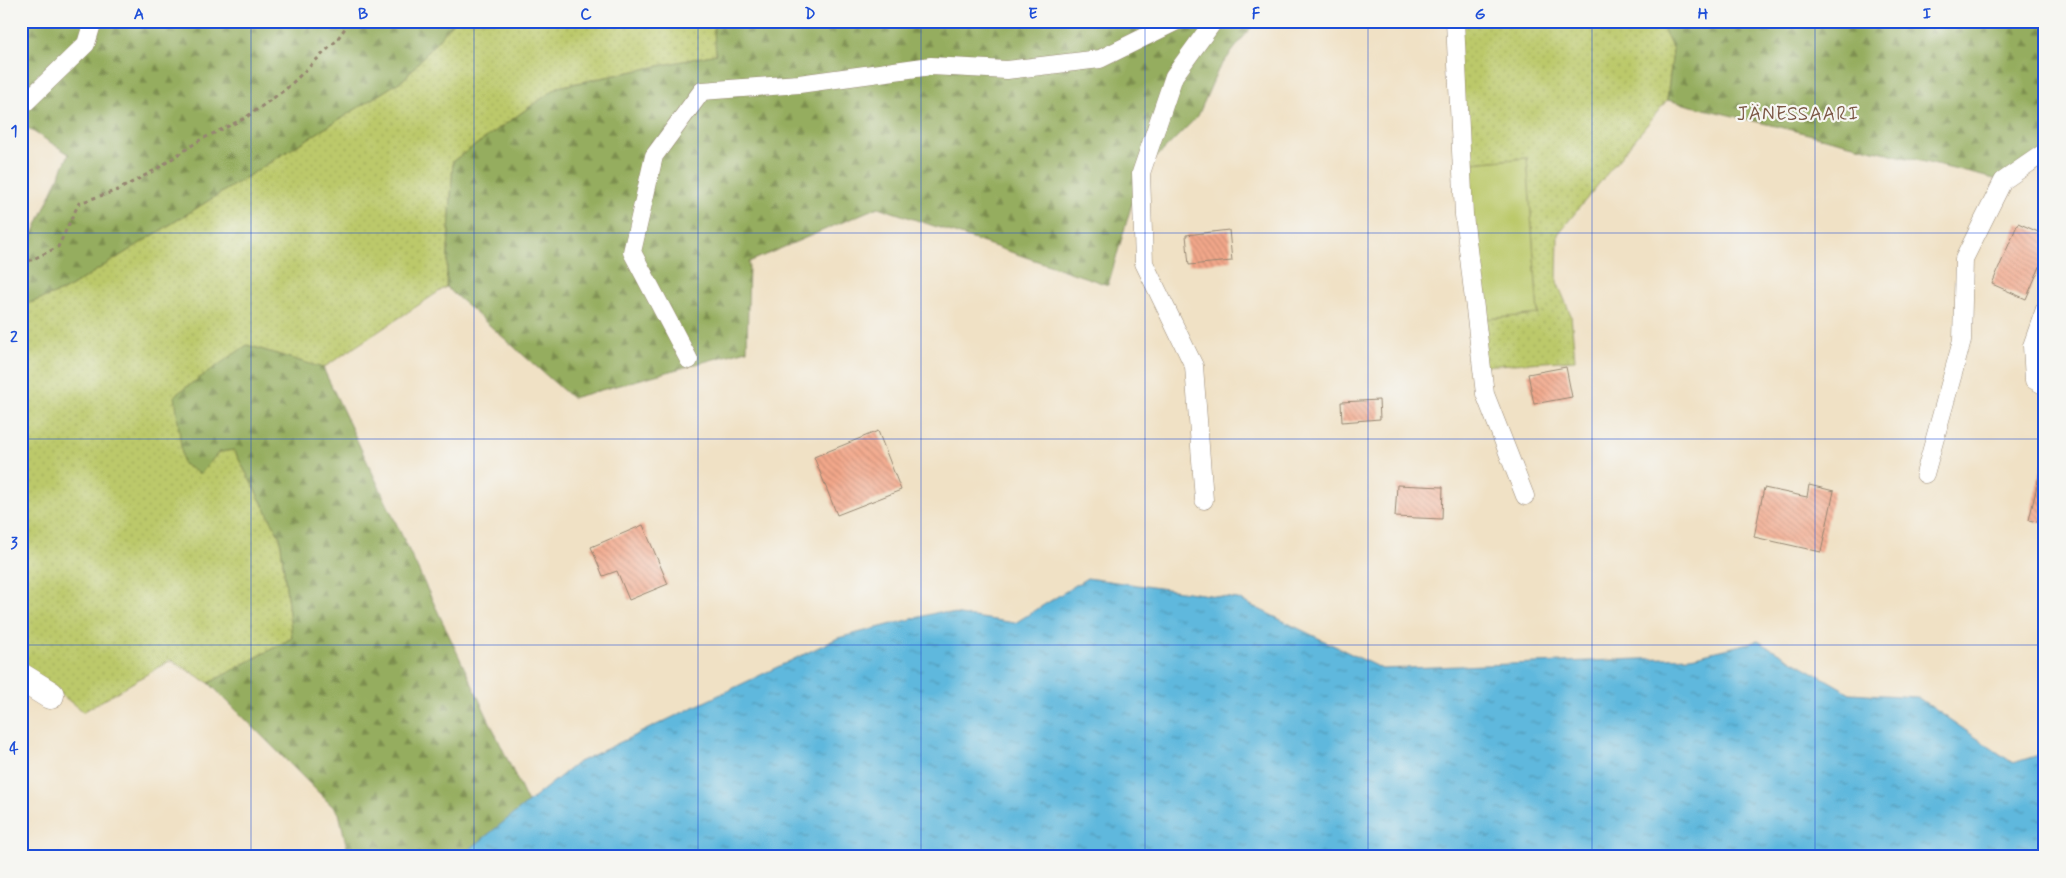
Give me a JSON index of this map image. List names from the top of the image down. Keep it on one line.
{"districts":["JÄNESSAARI"],"grid":{"columns":["A","B","C","D","E","F","G","H","I"],"rows":["1","2","3","4"]}}
